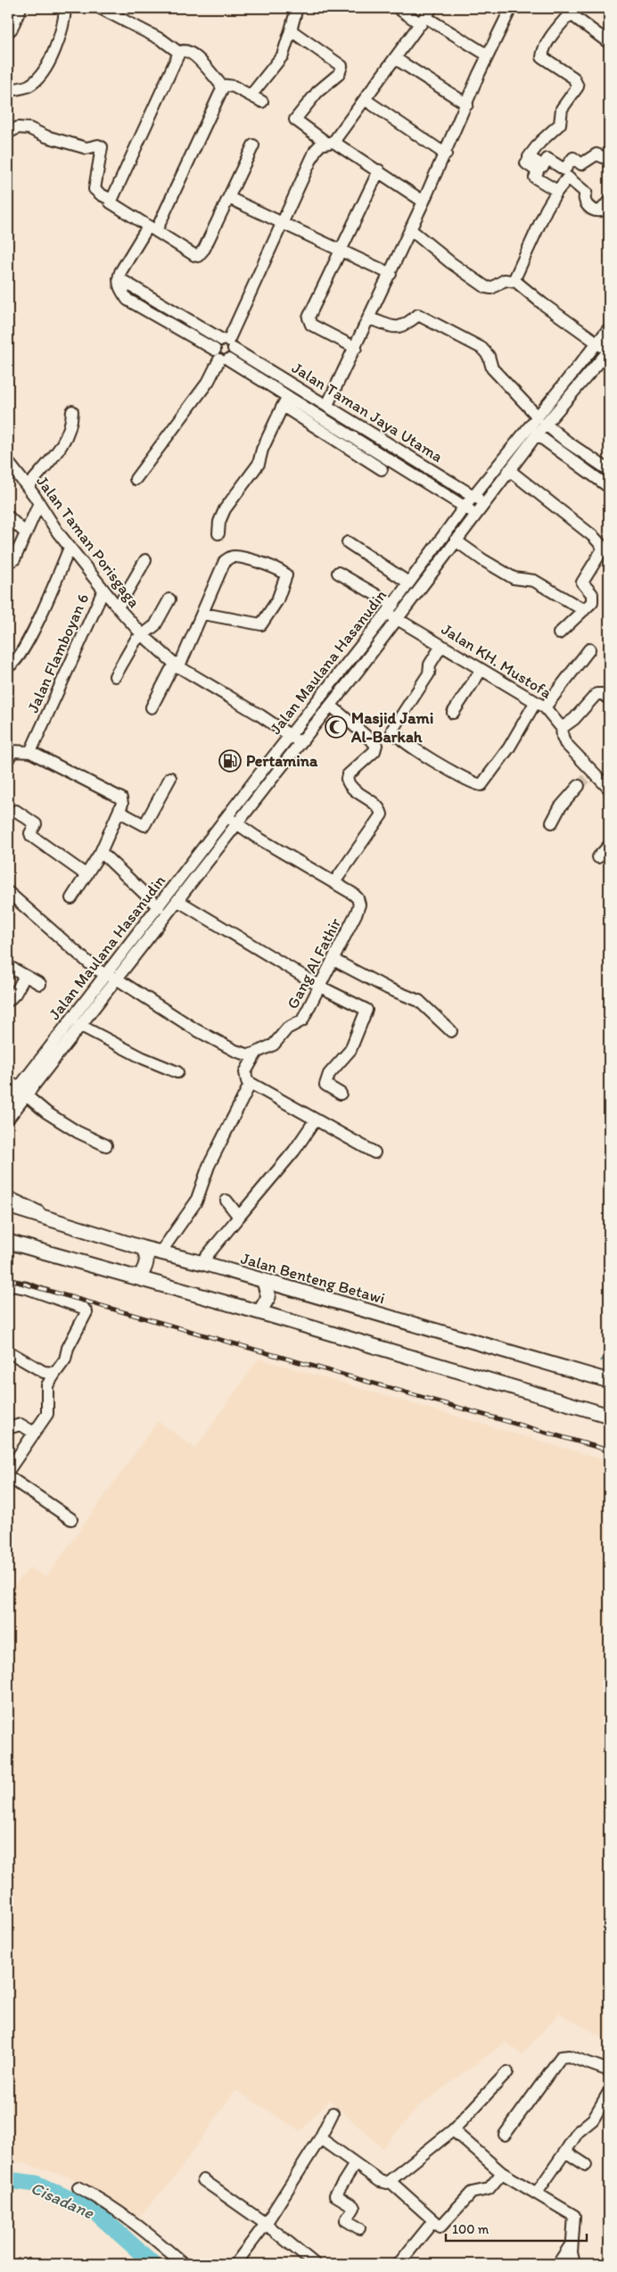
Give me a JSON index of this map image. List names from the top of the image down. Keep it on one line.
{"streets":{"main road":["Jalan Benteng Betawi"],"street":["Jalan Taman Jaya Utama","Jalan Taman Porisgaga","Jalan Flamboyan 6","Jalan KH. Mustofa","Jalan Maulana Hasanudin","Gang Al Fathir"]},"crossings":[["Jalan Taman Jaya Utama","Jalan Maulana Hasanudin"],["Jalan Taman Porisgaga","Jalan Flamboyan 6"],["Jalan Taman Porisgaga","Jalan Maulana Hasanudin"],["Jalan KH. Mustofa","Jalan Maulana Hasanudin"],["Jalan Maulana Hasanudin","Gang Al Fathir"]],"water":["Cisadane"],"places":{"mosque":["Masjid Jami Al-Barkah"],"fuel station":["Pertamina"]},"scale_bar":"100 m"}
